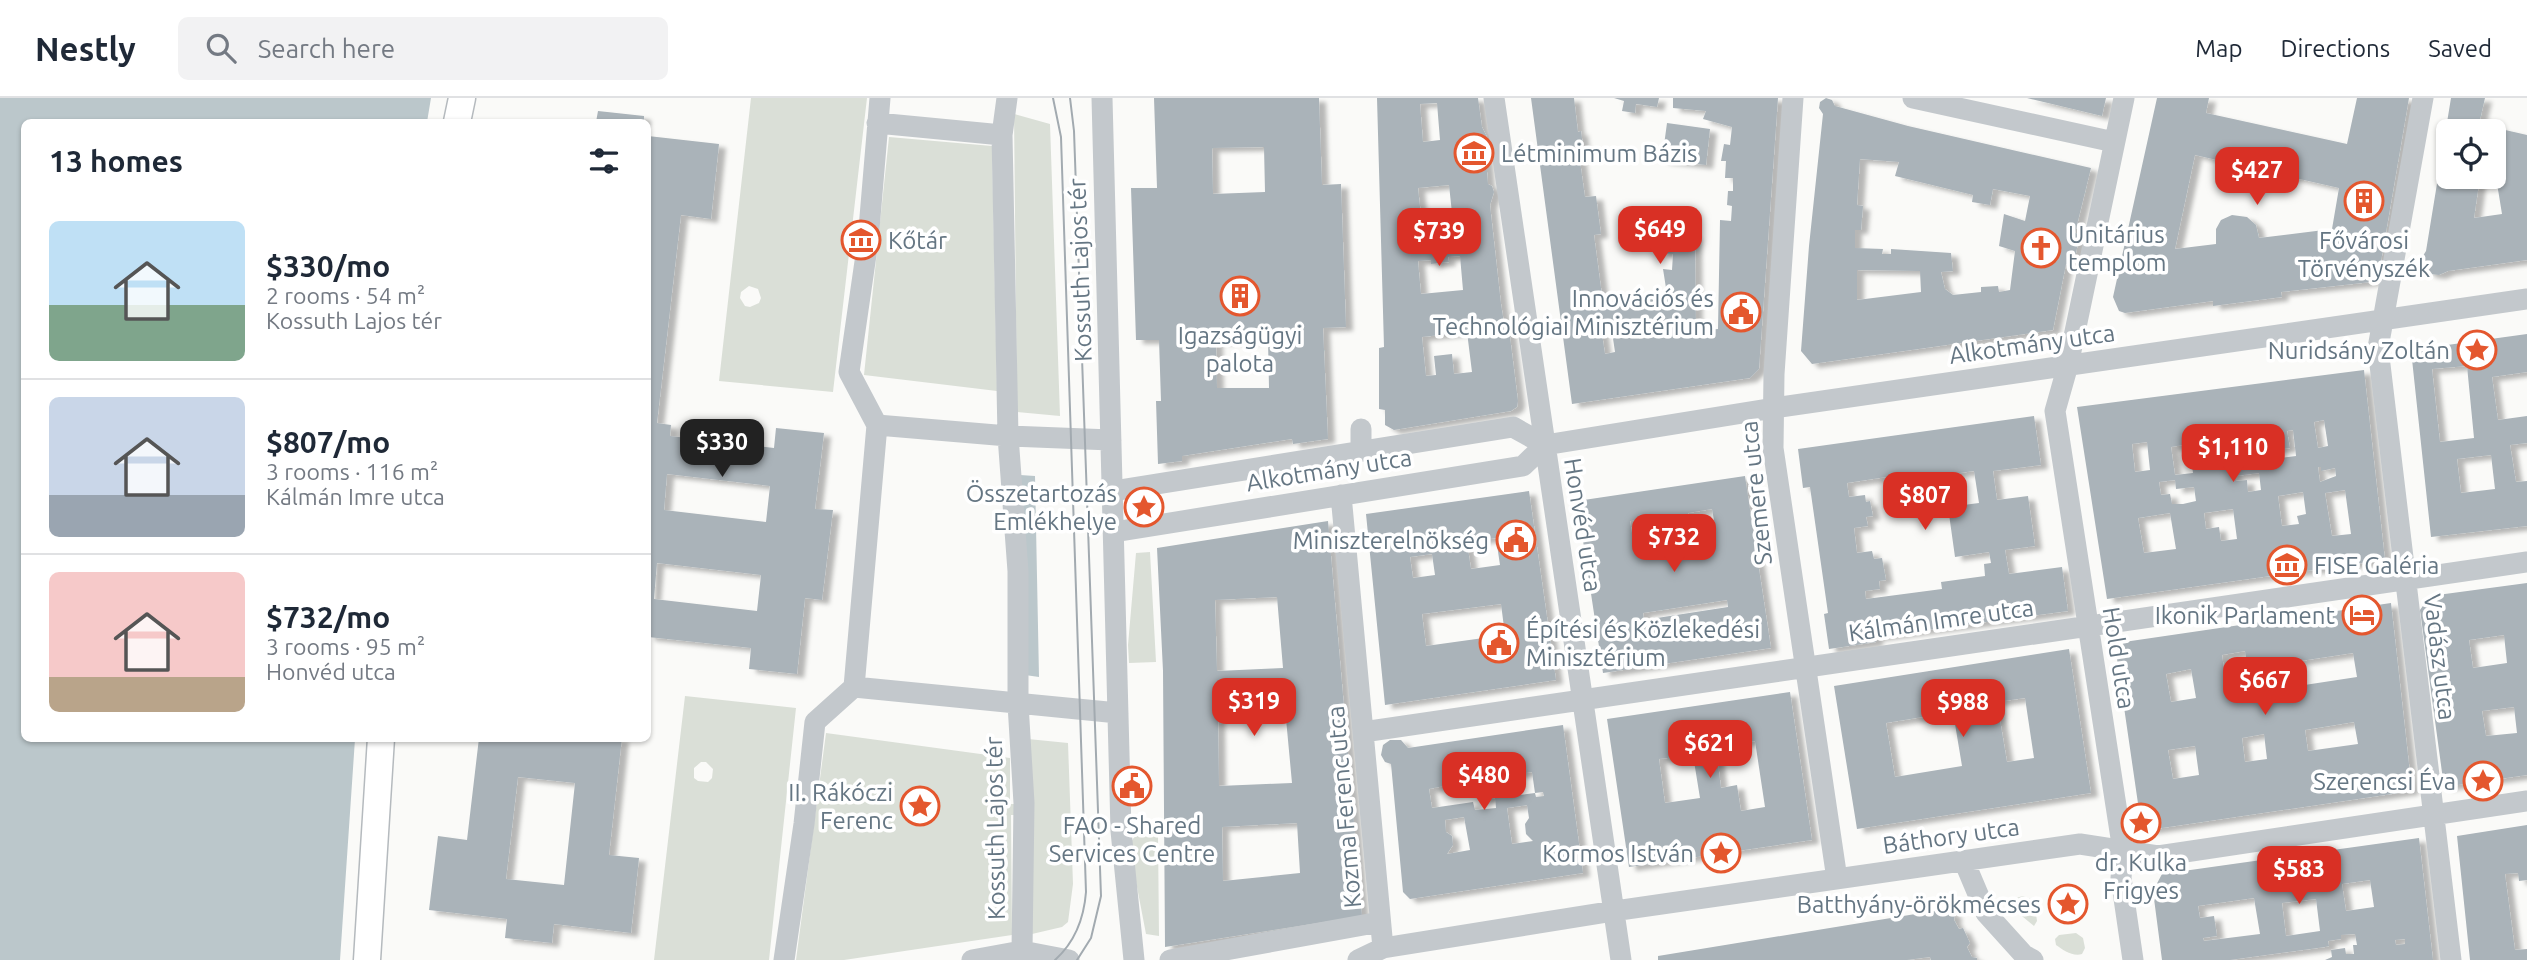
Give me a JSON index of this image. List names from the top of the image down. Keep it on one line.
{"streets":{"street":["Kossuth Lajos tér","Alkotmány utca","Szemere utca","Honvéd utca","Kálmán Imre utca","Vadász utca","Hold utca","Kozma Ferenc utca","Báthory utca"]},"crossings":[["Kossuth Lajos tér","Alkotmány utca"],["Alkotmány utca","Szemere utca"],["Alkotmány utca","Honvéd utca"],["Alkotmány utca","Vadász utca"],["Alkotmány utca","Hold utca"],["Alkotmány utca","Kozma Ferenc utca"],["Szemere utca","Kálmán Imre utca"],["Szemere utca","Báthory utca"],["Honvéd utca","Kálmán Imre utca"],["Honvéd utca","Báthory utca"],["Kálmán Imre utca","Vadász utca"],["Kálmán Imre utca","Hold utca"],["Kálmán Imre utca","Kozma Ferenc utca"],["Vadász utca","Báthory utca"],["Hold utca","Báthory utca"],["Kozma Ferenc utca","Báthory utca"]],"places":{"museum":["Létminimum Bázis","Kőtár","FISE Galéria"],"building":["Fővárosi Törvényszék","Igazságügyi palota"],"church":["Unitárius templom"],"public building":["Innovációs és Technológiai Minisztérium","Miniszterelnökség","Építési és Közlekedési Minisztérium","FAO - Shared Services Centre"],"place":["Nuridsány Zoltán","Összetartozás Emlékhelye","Szerencsi Éva","II. Rákóczi Ferenc","dr. Kulka Frigyes","Kormos István","Batthyány-örökmécses"],"hotel":["Ikonik Parlament"]},"page":{"header":"Nestly","search":"Search here","nav":["Map","Directions","Saved"],"heading":"13 homes","price":["$427","$649","$739","$330","$1,110","$807","$732","$667","$319","$988","$621","$480","$583"],"list":[{"name":"$330/mo","note":"2 rooms · 54 m² · Kossuth Lajos tér"},{"name":"$807/mo","note":"3 rooms · 116 m² · Kálmán Imre utca"},{"name":"$732/mo","note":"3 rooms · 95 m² · Honvéd utca"}]}}
